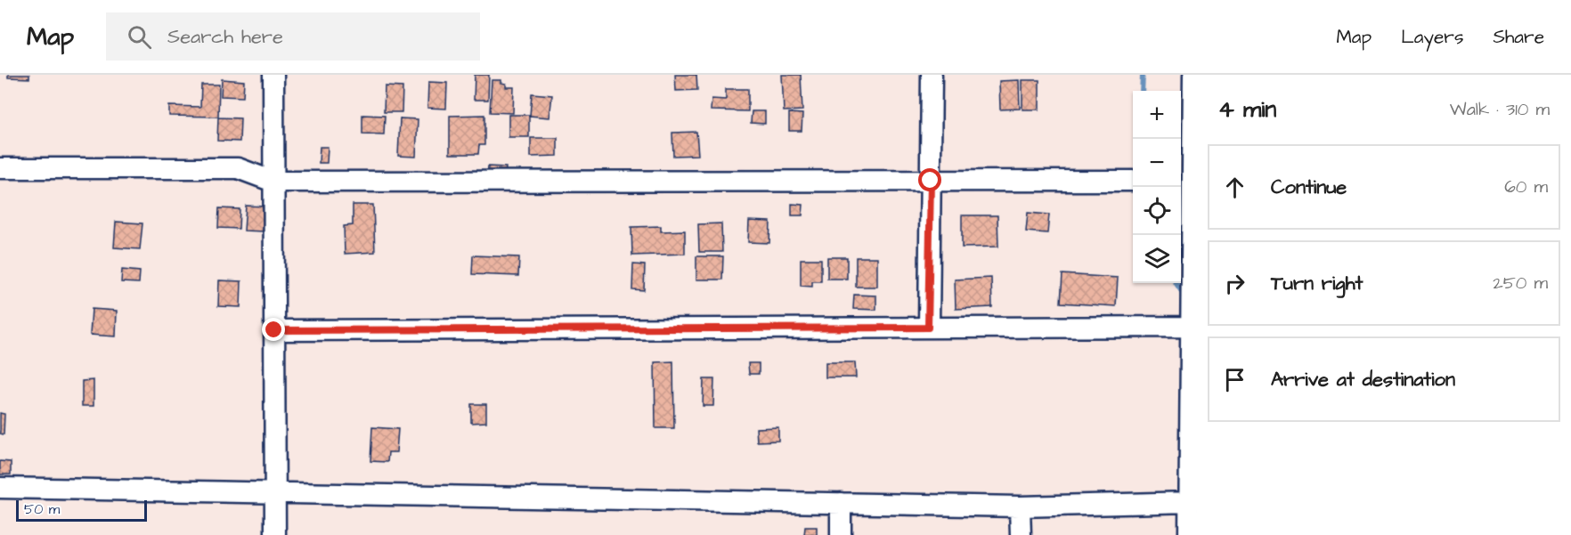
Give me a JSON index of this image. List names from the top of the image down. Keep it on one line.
{"scale_bar":"50 m","page":{"header":"Map","search":"Search here","nav":["Map","Layers","Share"],"heading":["4 min","Walk · 310 m"],"map_buttons":["+","−"],"list":[["Continue","60 m"],["Turn right","250 m"],"Arrive at destination"],"scale":"50 m"}}
